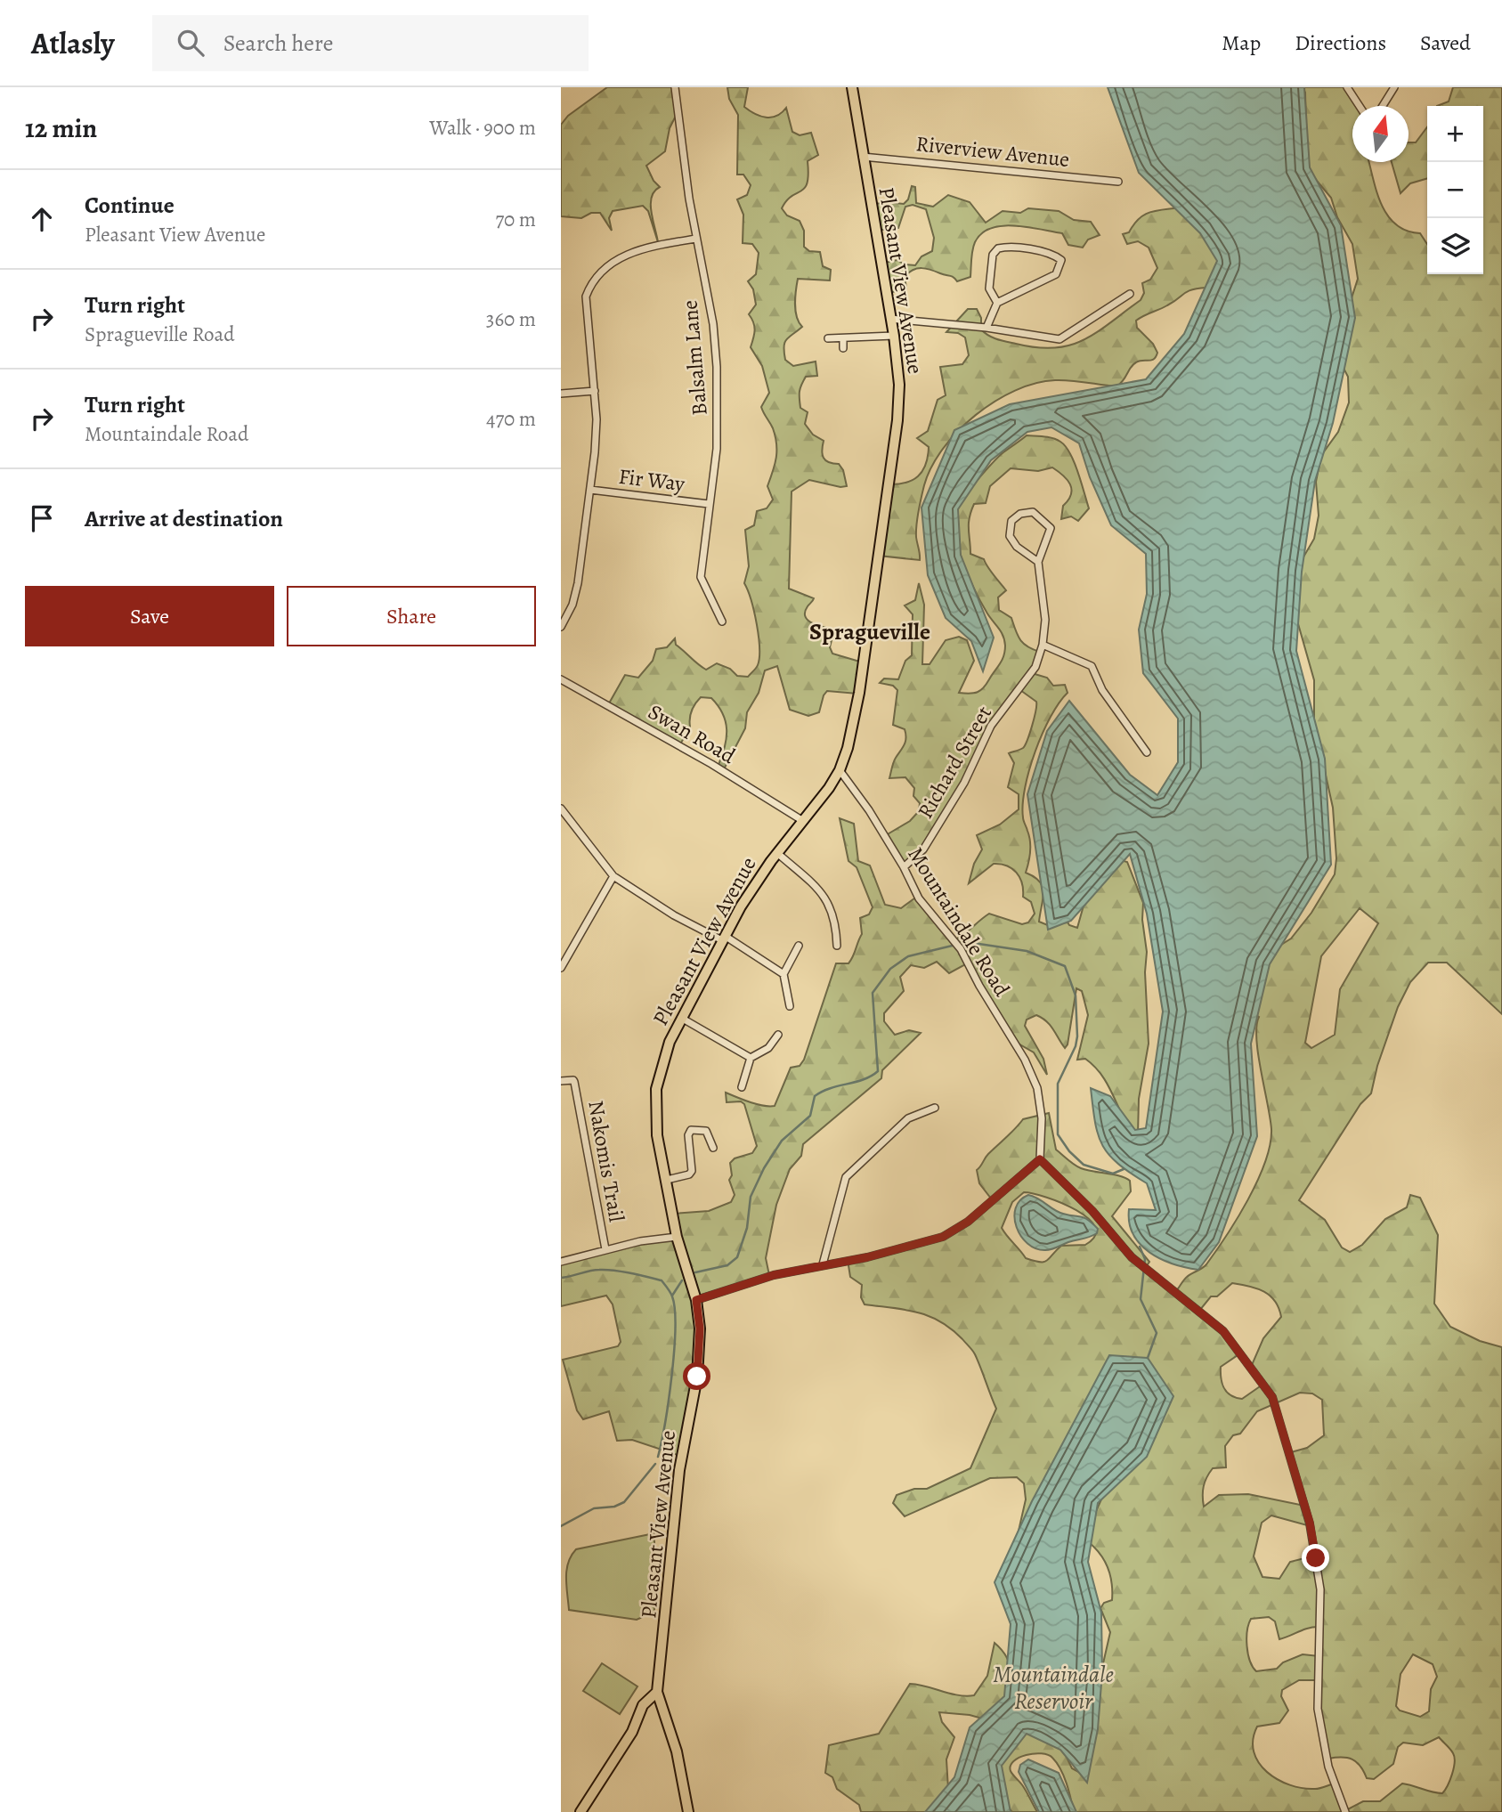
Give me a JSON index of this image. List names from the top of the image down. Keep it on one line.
{"streets":{"main road":["Pleasant View Avenue"],"street":["Riverview Avenue","Balsalm Lane","Fir Way","Swan Road","Richard Street","Mountaindale Road","Nakomis Trail"]},"crossings":[["Riverview Avenue","Pleasant View Avenue"],["Pleasant View Avenue","Swan Road"],["Pleasant View Avenue","Mountaindale Road"],["Balsalm Lane","Fir Way"],["Richard Street","Mountaindale Road"]],"districts":["Spragueville"],"water":["Mountaindale Reservoir"],"north":"top","page":{"header":"Atlasly","search":"Search here","nav":["Map","Directions","Saved"],"heading":["12 min","Walk · 900 m"],"map_buttons":["+","−"],"list":[["Continue","Pleasant View Avenue","70 m"],["Turn right","Spragueville Road","360 m"],["Turn right","Mountaindale Road","470 m"],"Arrive at destination"],"buttons":["Save","Share"]}}
